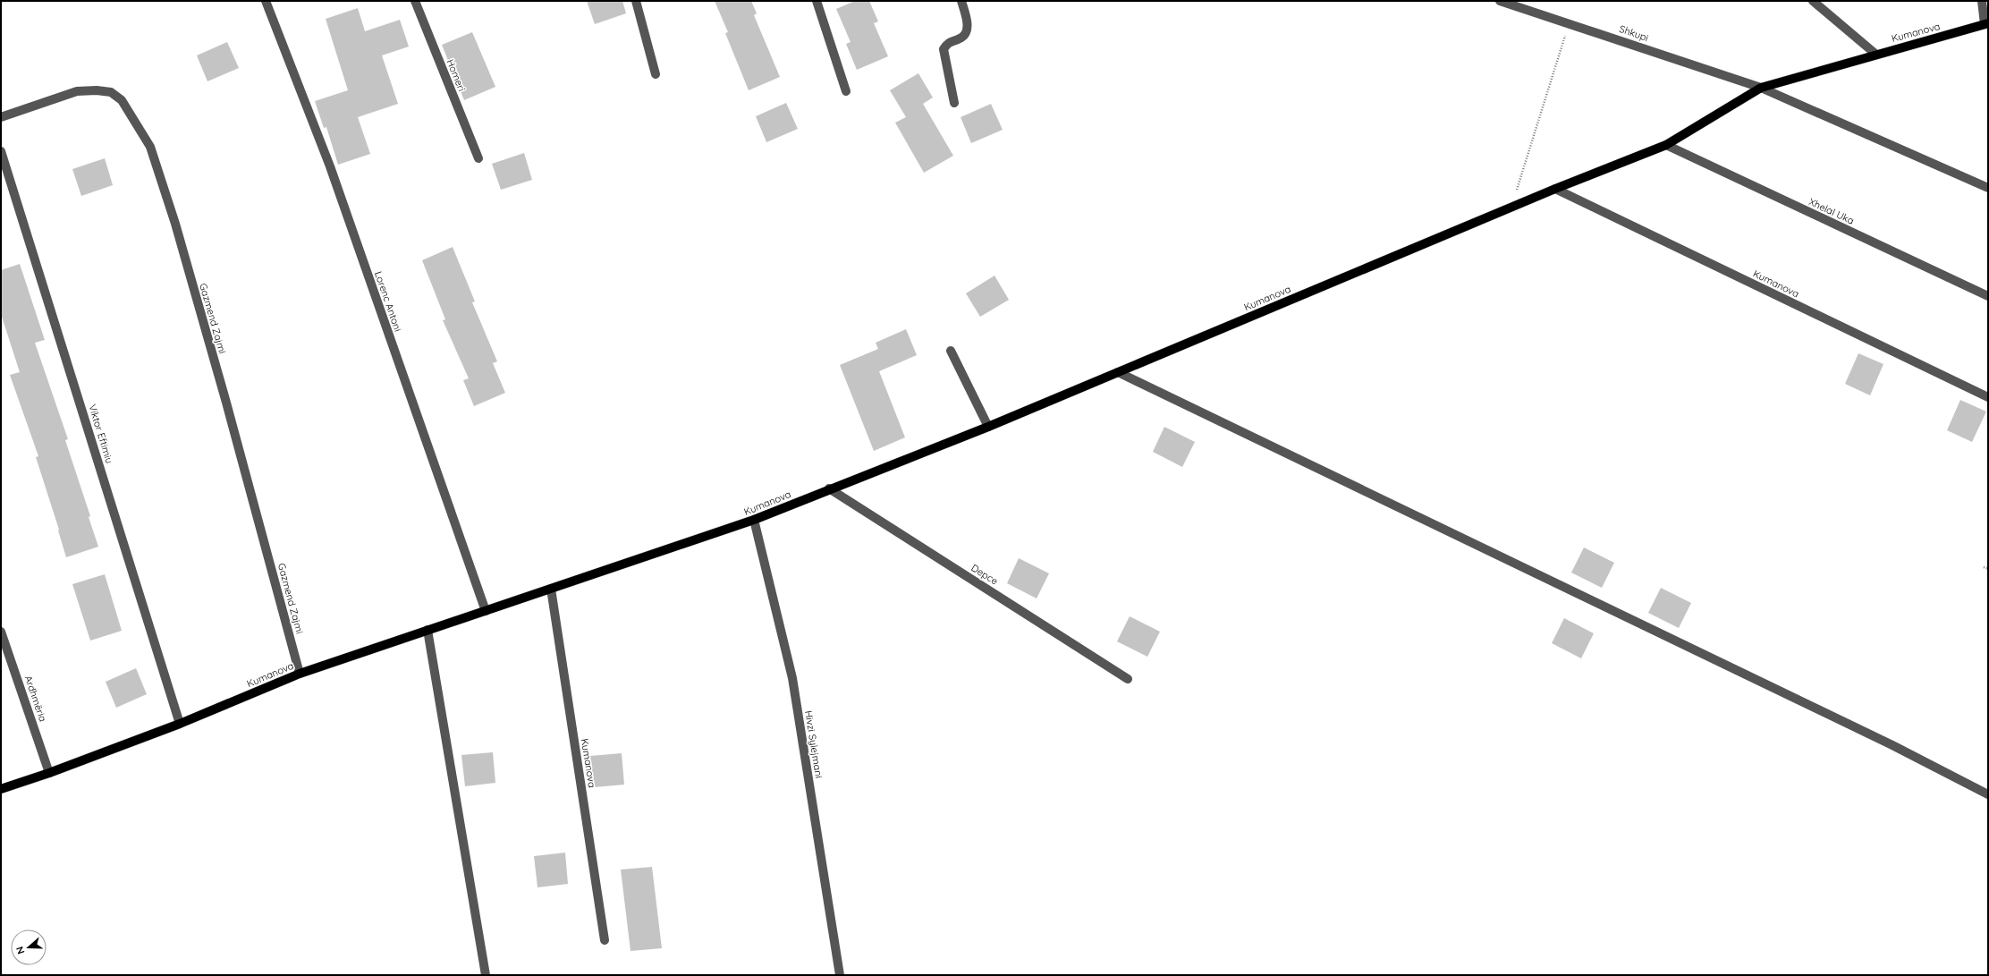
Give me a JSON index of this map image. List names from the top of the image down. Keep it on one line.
{"streets":{"main road":["Kumanova"],"street":["Shkupi","Homeri","Xhelal Uka","Lorenc Antoni","Gazmend Zajmi","Viktor Eftimiu","Depce","Ardhmëria","Hivzi Sylejmani"]},"crossings":[["Kumanova","Shkupi"],["Kumanova","Xhelal Uka"],["Kumanova","Lorenc Antoni"],["Kumanova","Gazmend Zajmi"],["Kumanova","Viktor Eftimiu"],["Kumanova","Depce"],["Kumanova","Ardhmëria"],["Kumanova","Hivzi Sylejmani"]],"north":"left"}
